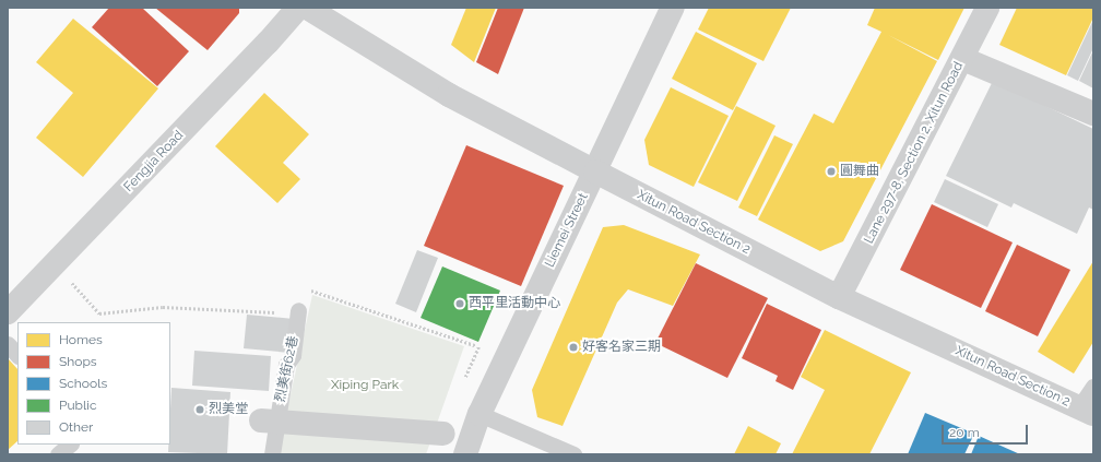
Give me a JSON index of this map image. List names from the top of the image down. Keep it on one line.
{"streets":{"street":["Lane 297-8, Section 2, Xitun Road","Fengjia Road","Xitun Road Section 2","Liemei Street"],"lane":["烈美街62巷"]},"crossings":[["Lane 297-8, Section 2, Xitun Road","Xitun Road Section 2"],["Xitun Road Section 2","Liemei Street"]],"parks":["Xiping Park"],"places":["圓舞曲","西平里活動中心","好客名家三期","烈美堂"],"legend":["Homes","Shops","Schools","Public","Other"],"scale_bar":"20 m"}
